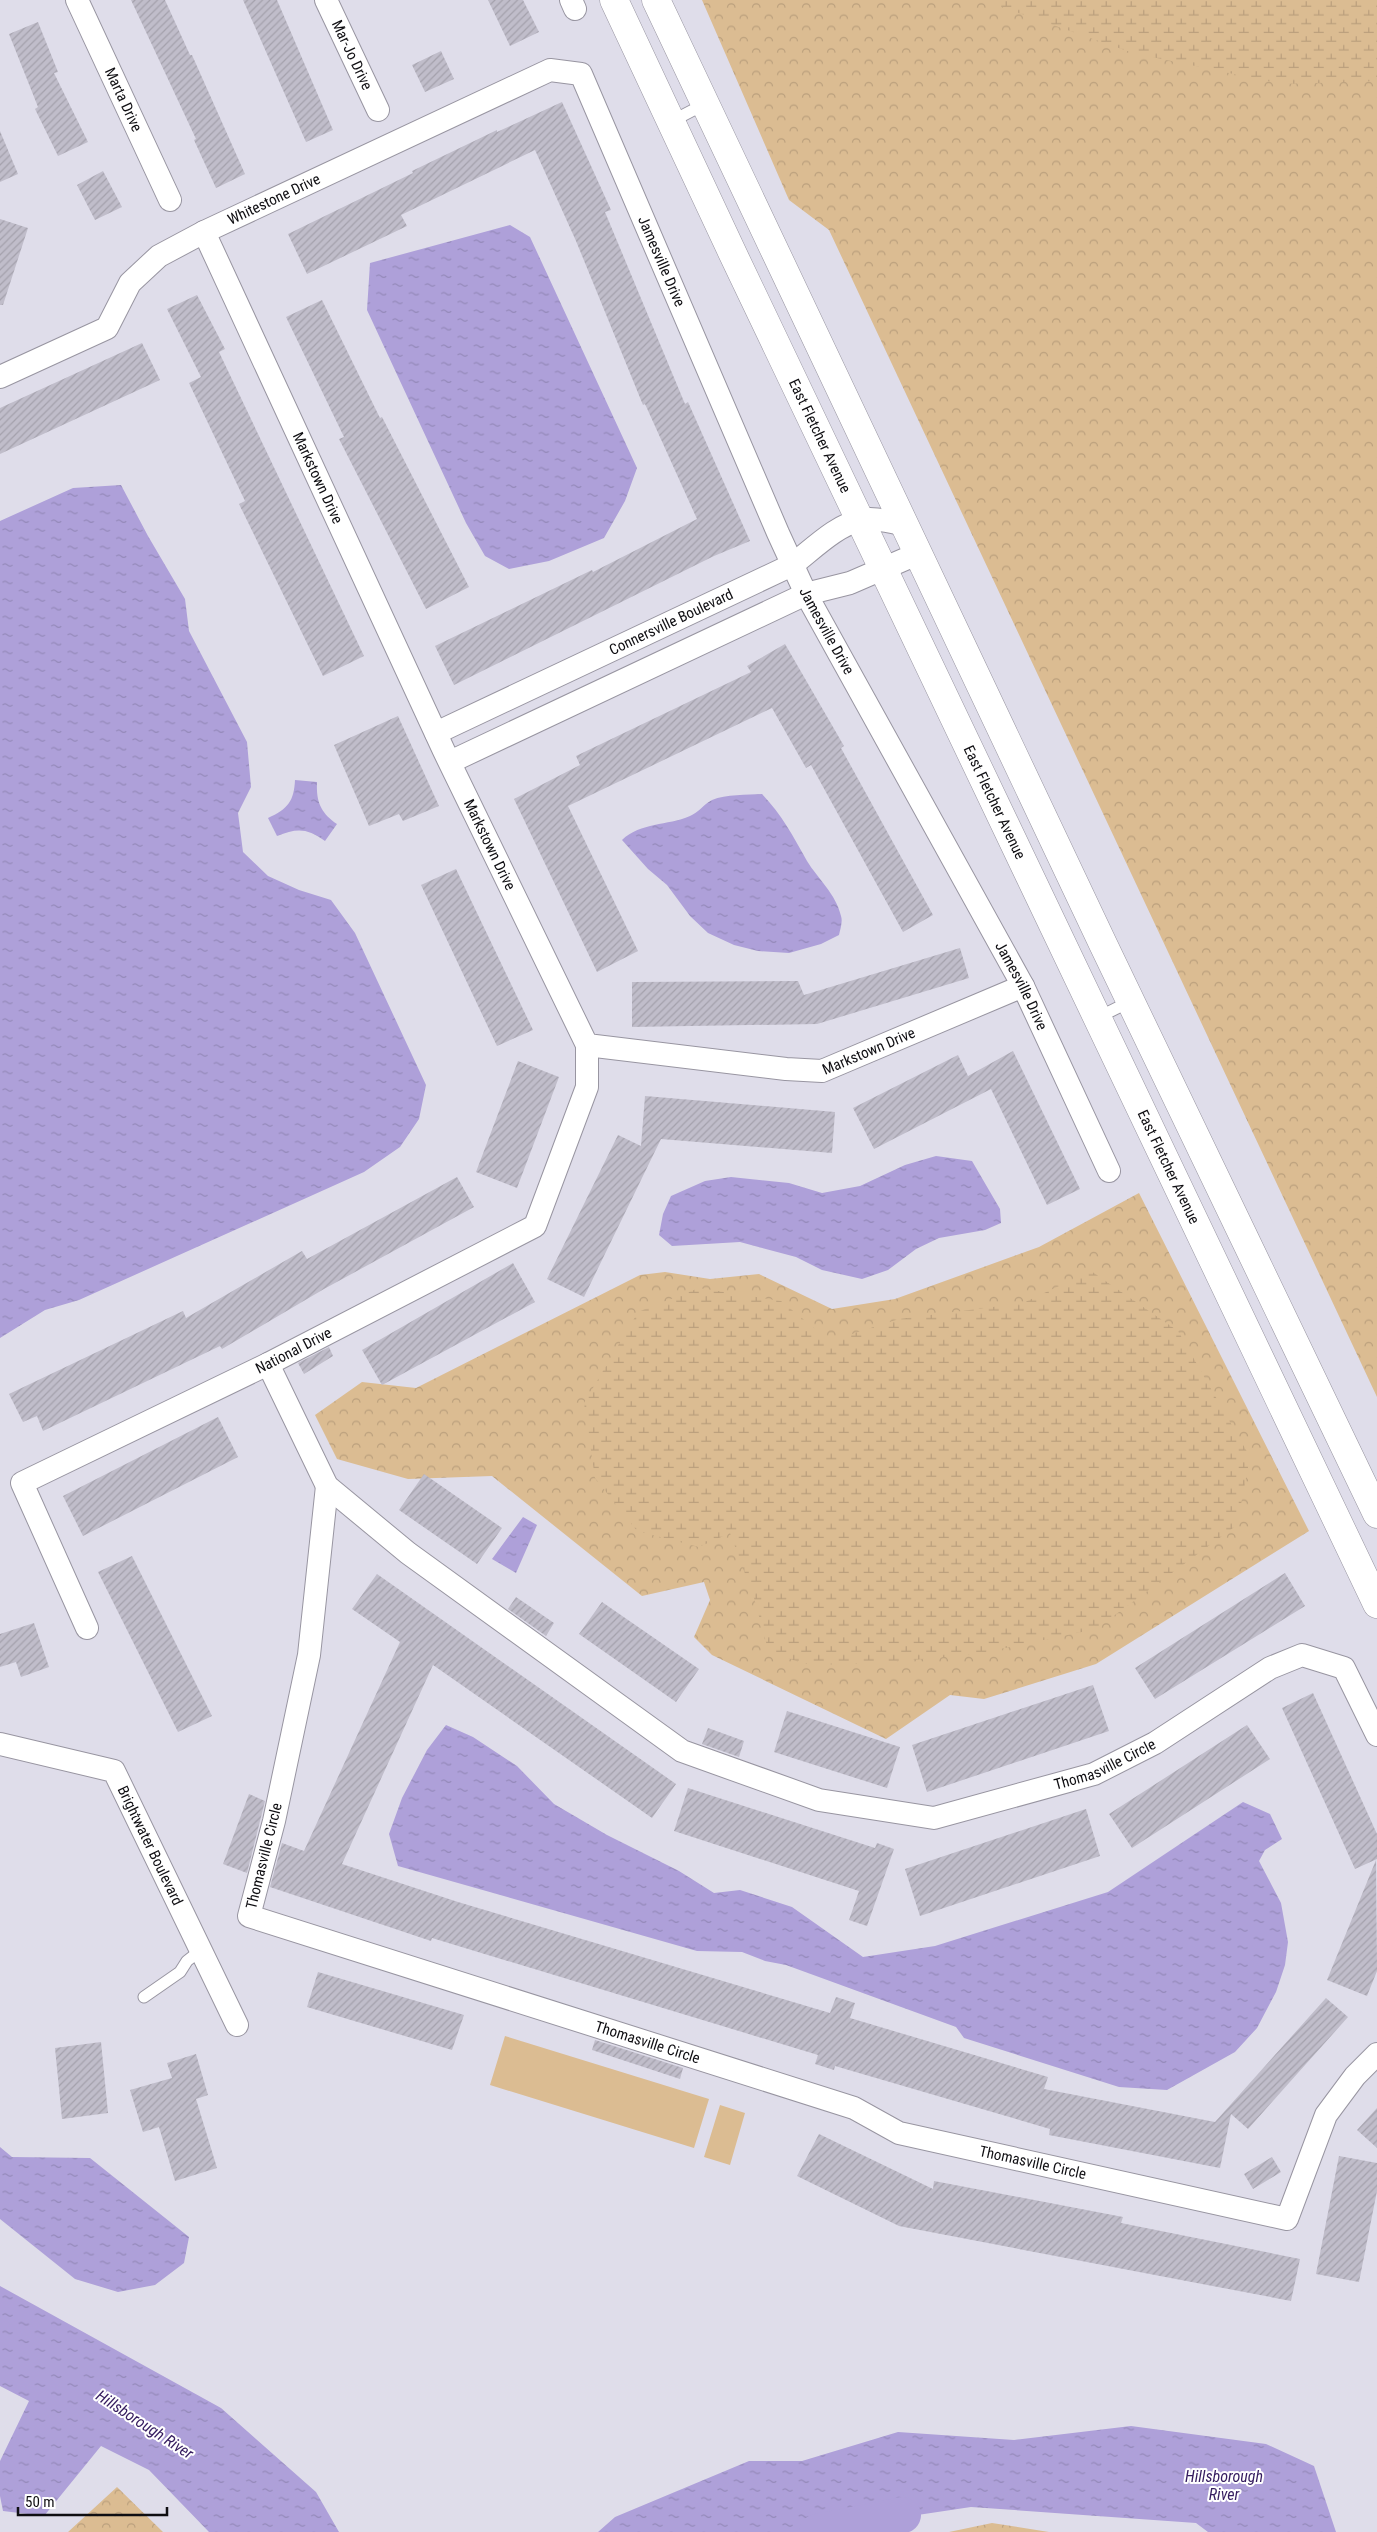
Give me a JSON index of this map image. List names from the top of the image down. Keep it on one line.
{"streets":{"main road":["East Fletcher Avenue"],"street":["Mar-Jo Drive","Marta Drive","Whitestone Drive","Jamesville Drive","Markstown Drive","Connersville Boulevard","National Drive","Thomasville Circle","Brightwater Boulevard"]},"crossings":[["Whitestone Drive","Jamesville Drive"],["Whitestone Drive","Markstown Drive"],["Jamesville Drive","Markstown Drive"],["Jamesville Drive","Connersville Boulevard"],["East Fletcher Avenue","Connersville Boulevard"],["Markstown Drive","Connersville Boulevard"],["Markstown Drive","National Drive"],["National Drive","Thomasville Circle"]],"water":["Hillsborough River"],"scale_bar":"50 m"}
